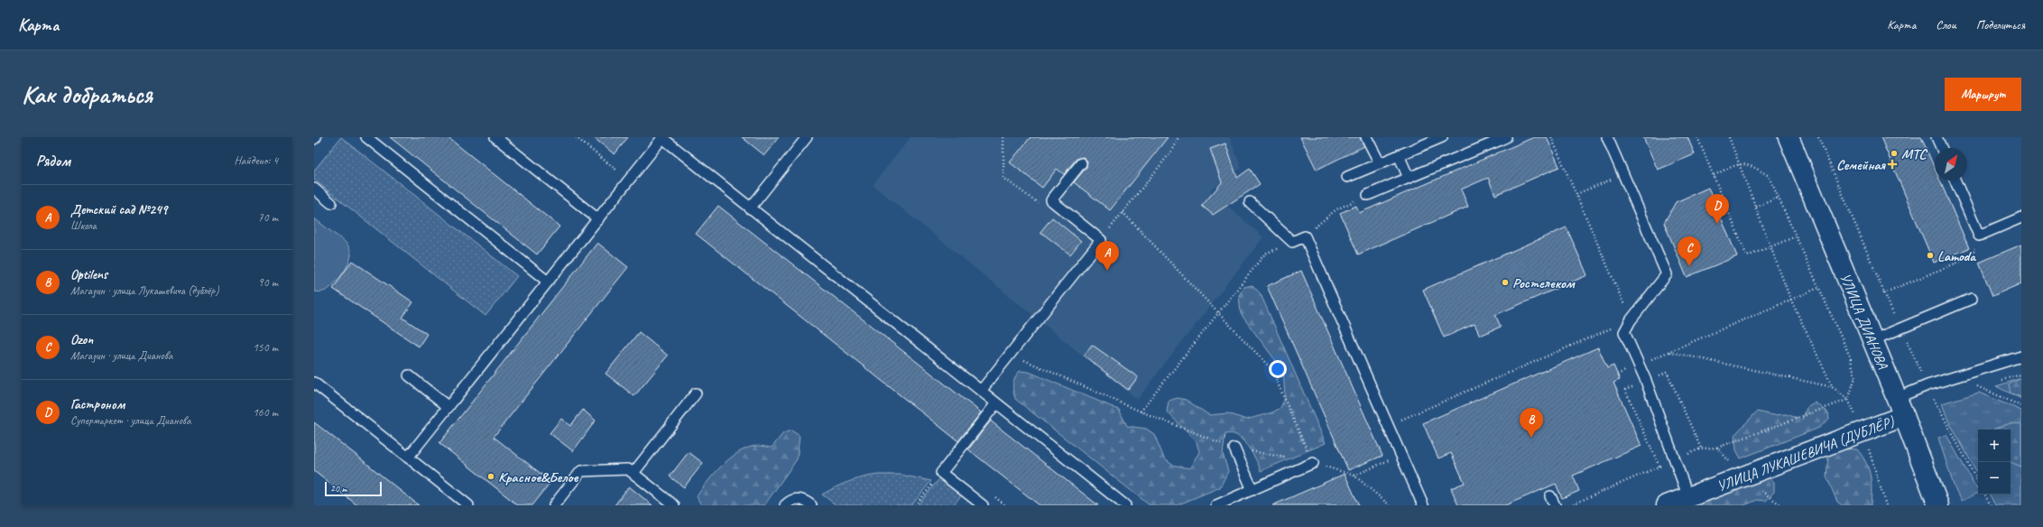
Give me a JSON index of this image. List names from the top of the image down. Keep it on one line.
{"streets":{"main road":["УЛИЦА ДИАНОВА","УЛИЦА ЛУКАШЕВИЧА (ДУБЛЁР)"]},"crossings":[["УЛИЦА ДИАНОВА","УЛИЦА ЛУКАШЕВИЧА (ДУБЛЁР)"]],"places":{"other":["МТС","Lamoda","Ростелеком","Красное&Белое"],"health":["Семейная"]},"scale_bar":"20 m","north":"top right","page":{"header":"Карта","nav":["Карта","Слои","Поделиться"],"buttons":"Маршрут","title":"Как добраться","heading":["Рядом","Найдено: 4"],"list":[{"mark":"A","name":"Детский сад №249","note":"Школа","value":"70 m"},{"mark":"B","name":"Optilens","note":"Магазин · улица Лукашевича (дублёр)","value":"90 m"},{"mark":"C","name":"Ozon","note":"Магазин · улица Дианова","value":"150 m"},{"mark":"D","name":"Гастроном","note":"Супермаркет · улица Дианова","value":"160 m"}],"pins":["D","C","A","B"],"map_buttons":["+","−"],"scale":"20 m"}}
